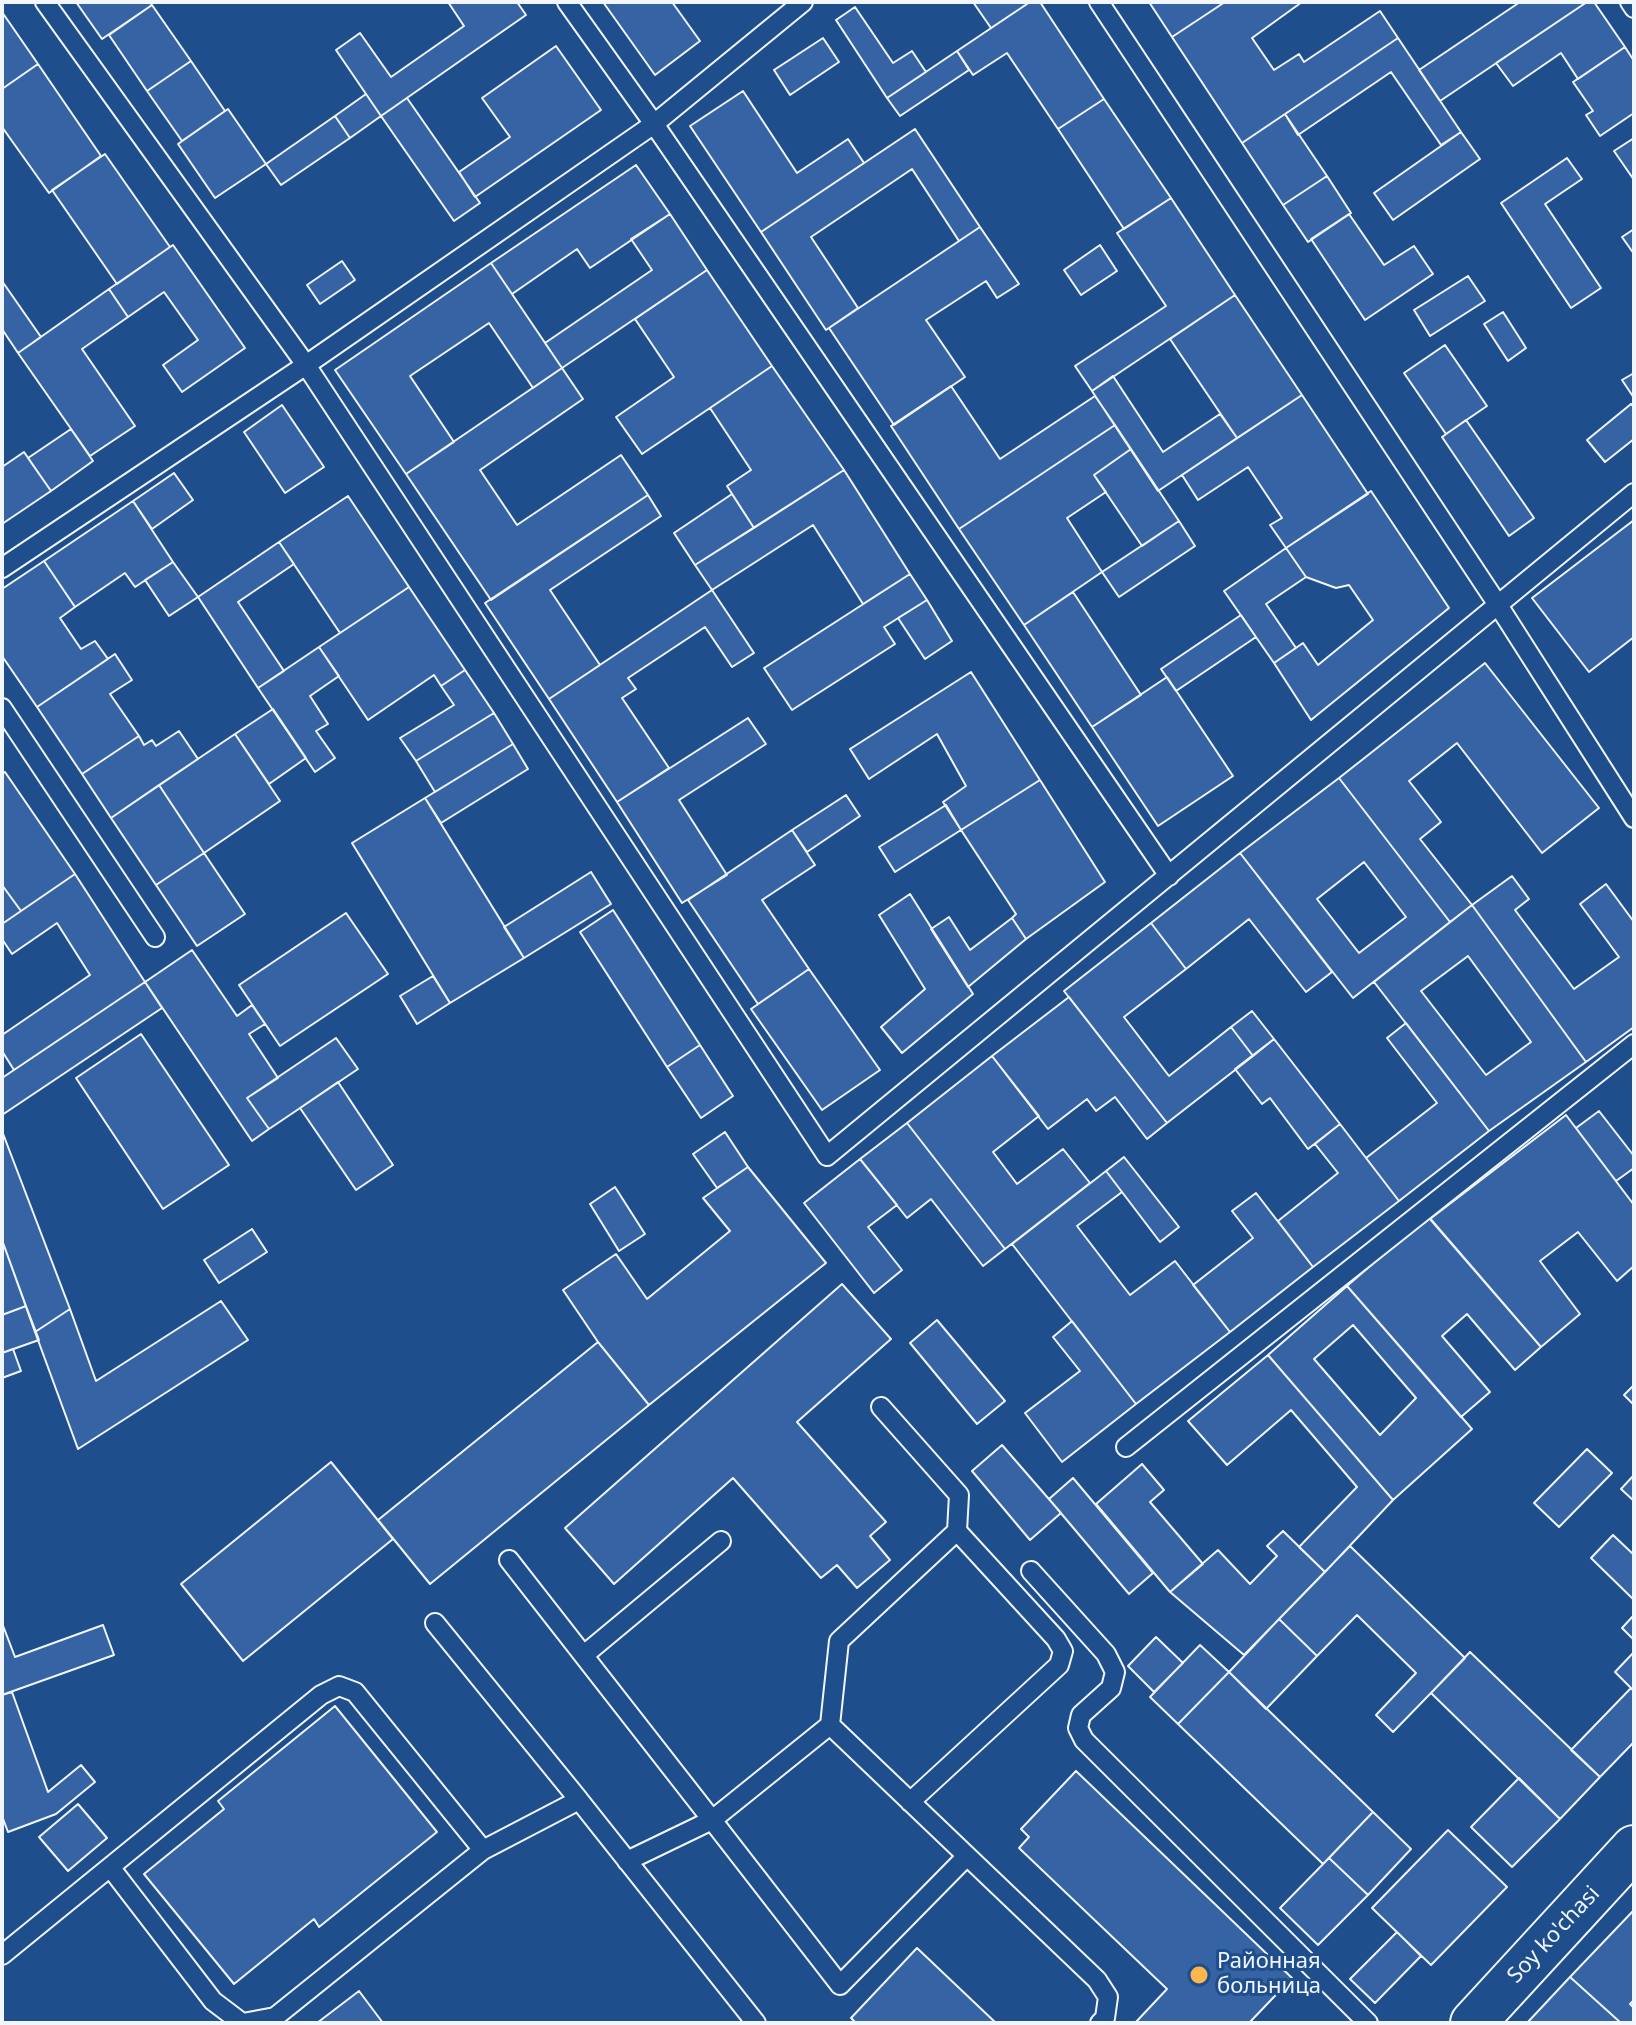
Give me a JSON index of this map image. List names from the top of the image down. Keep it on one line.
{"streets":{"main road":["Soy ko'chasi"]},"places":["Районная больница"]}
